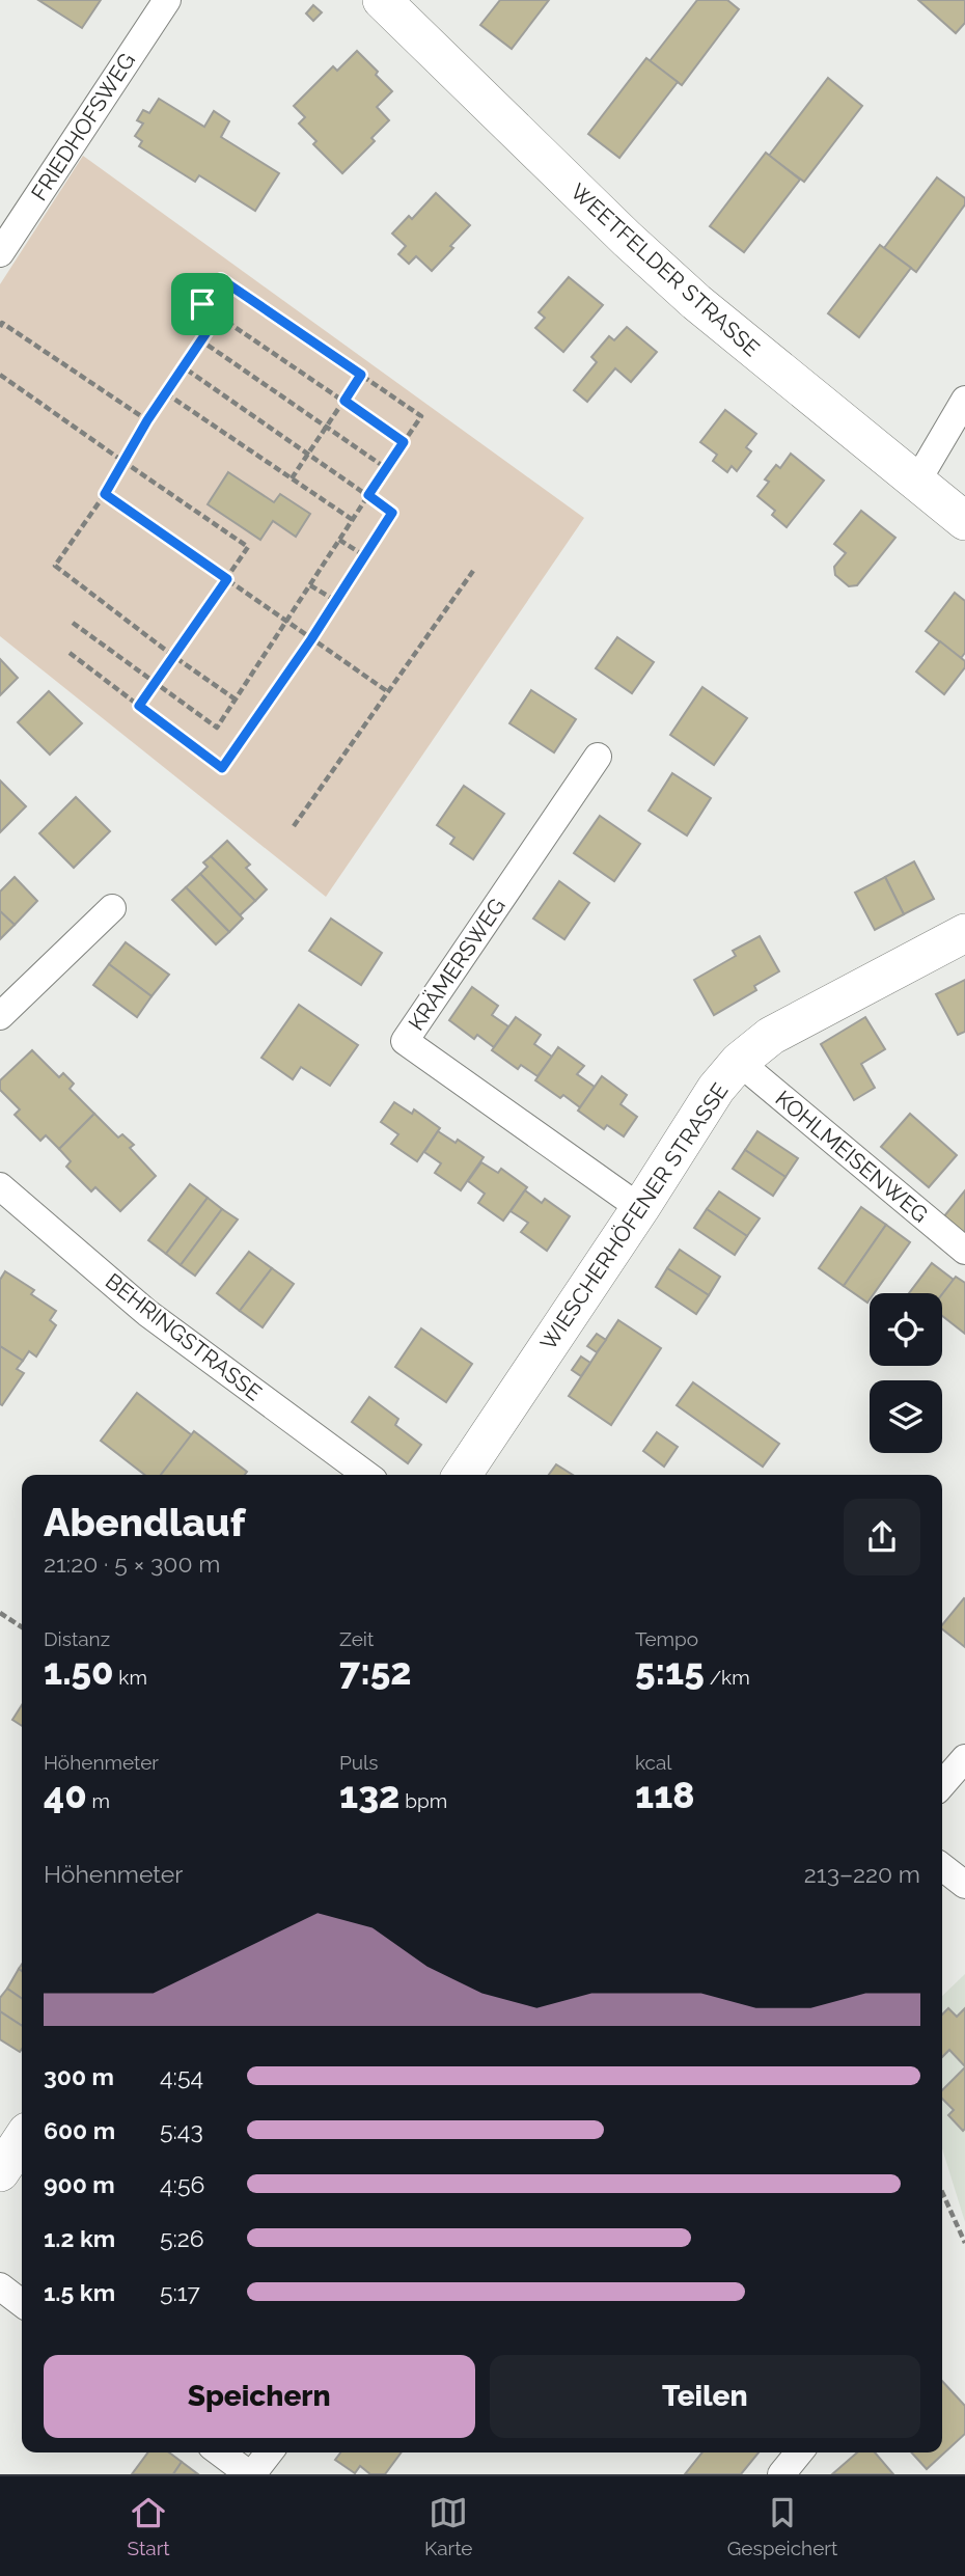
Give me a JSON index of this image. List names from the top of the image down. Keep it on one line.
{"streets":{"street":["FRIEDHOFSWEG","WEETFELDER STRASSE","KRÄMERSWEG","KOHLMEISENWEG","WIESCHERHÖFENER STRASSE","BEHRINGSTRASSE"]},"crossings":[["KRÄMERSWEG","WIESCHERHÖFENER STRASSE"],["KOHLMEISENWEG","WIESCHERHÖFENER STRASSE"]],"page":{"heading":["Abendlauf","21:20 · 5 × 300 m"],"stats":[["Distanz","1.50 km"],["Zeit","7:52"],["Tempo","5:15 /km"],["Höhenmeter","40 m"],["Puls","132 bpm"],["kcal","118"]],"chart":["Höhenmeter","213–220 m"],"list":[{"name":"300 m","note":"4:54"},{"name":"600 m","note":"5:43"},{"name":"900 m","note":"4:56"},{"name":"1.2 km","note":"5:26"},{"name":"1.5 km","note":"5:17"}],"buttons":["Speichern","Teilen"],"tabs":["Start","Karte","Gespeichert"]}}
